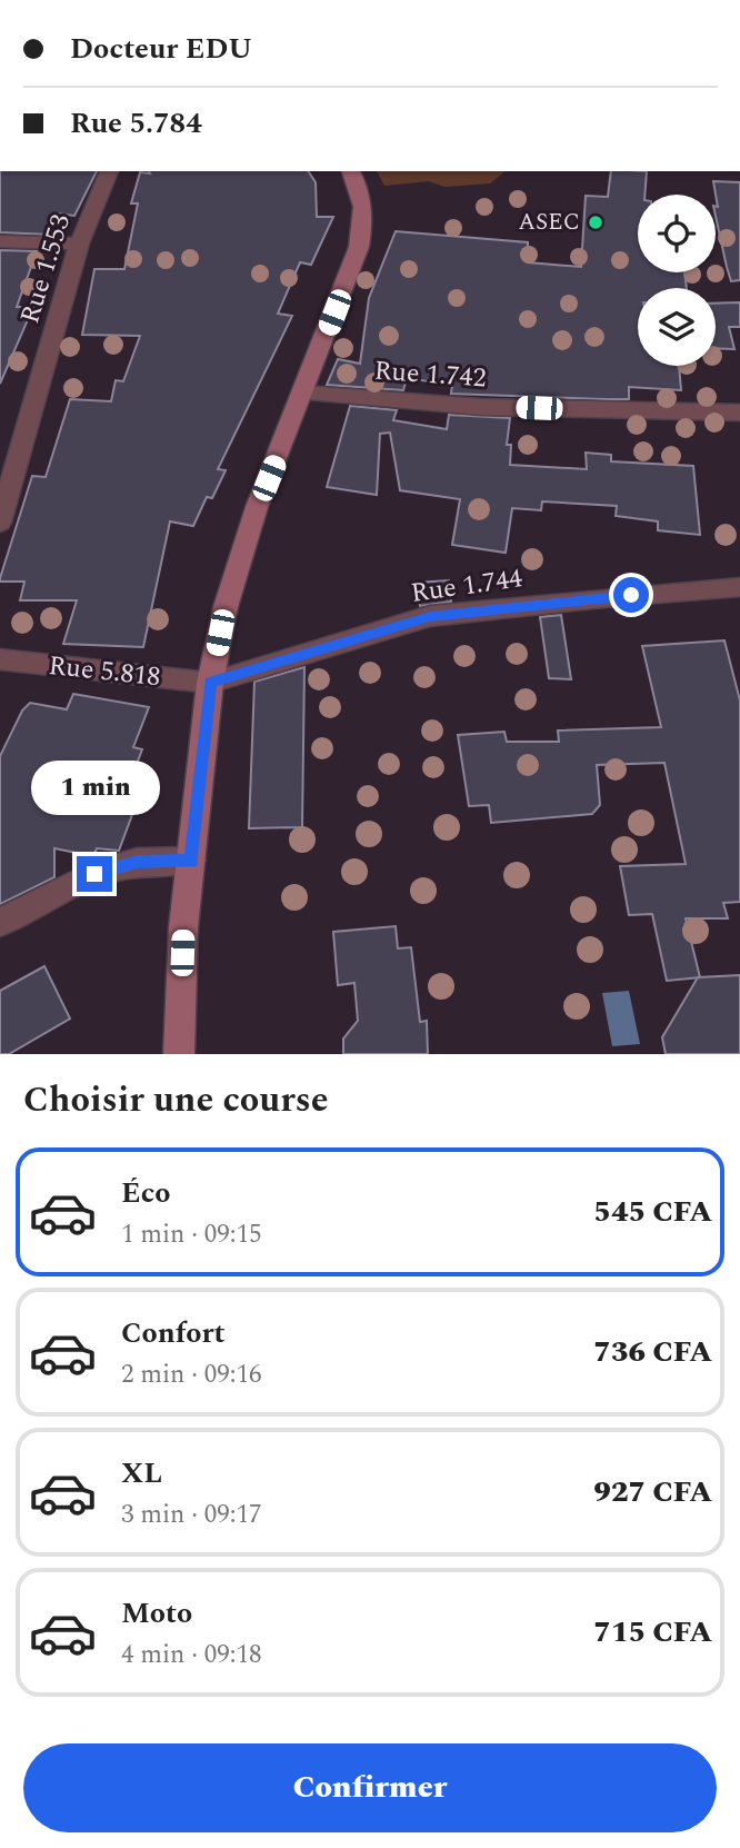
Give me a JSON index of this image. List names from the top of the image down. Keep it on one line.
{"streets":{"street":["Rue 1.553","Rue 1.742","Rue 1.744","Rue 5.818"]},"crossings":[["Rue 1.744","Rue 5.818"]],"places":["ASEC"],"page":{"banner":["Docteur EDU","Rue 5.784"],"bubble":"1 min","heading":"Choisir une course","list":[{"name":"Éco","note":"1 min · 09:15","value":"545 CFA"},{"name":"Confort","note":"2 min · 09:16","value":"736 CFA"},{"name":"XL","note":"3 min · 09:17","value":"927 CFA"},{"name":"Moto","note":"4 min · 09:18","value":"715 CFA"}],"buttons":"Confirmer"}}
